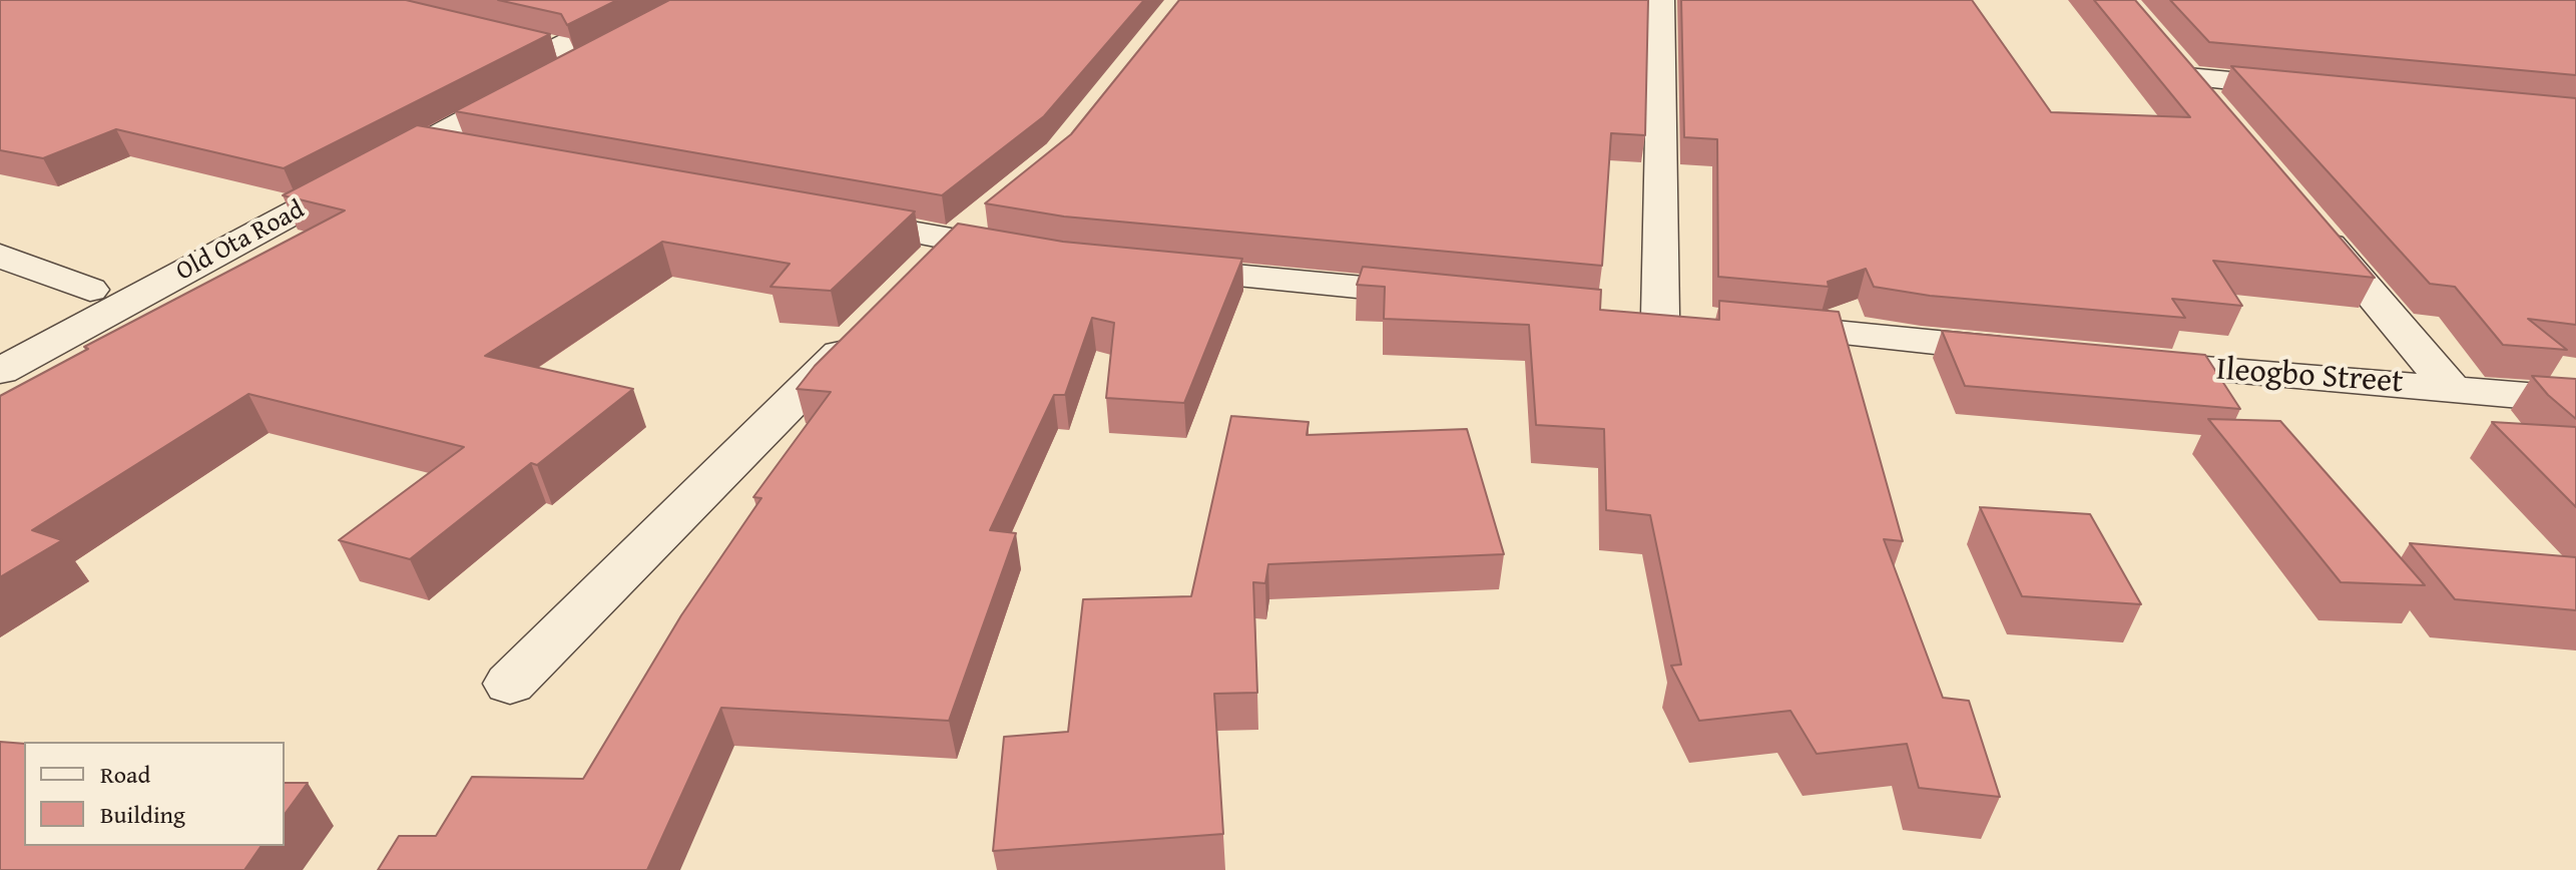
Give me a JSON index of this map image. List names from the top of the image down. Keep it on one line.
{"streets":{"street":["Old Ota Road","Ileogbo Street"]},"legend":["Road","Building"]}
